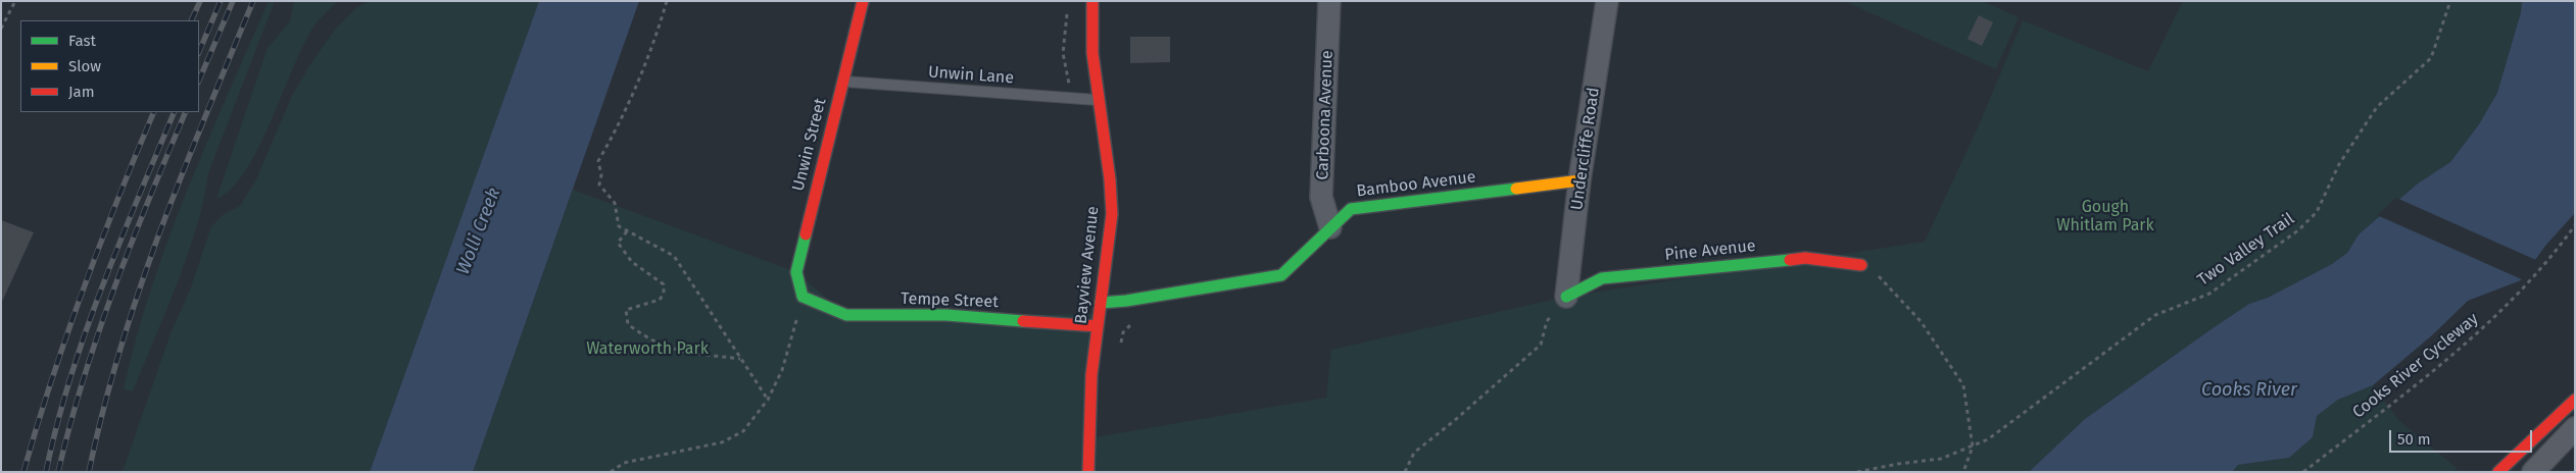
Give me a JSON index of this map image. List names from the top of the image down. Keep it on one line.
{"streets":{"street":["Carboona Avenue","Unwin Street","Undercliffe Road","Bamboo Avenue","Pine Avenue","Bayview Avenue","Tempe Street"],"lane":["Unwin Lane"],"path":["Two Valley Trail","Cooks River Cycleway"]},"crossings":[["Unwin Lane","Unwin Street"],["Unwin Lane","Bayview Avenue"],["Carboona Avenue","Bamboo Avenue"],["Unwin Street","Tempe Street"],["Undercliffe Road","Bamboo Avenue"],["Undercliffe Road","Pine Avenue"],["Bamboo Avenue","Bayview Avenue"],["Bayview Avenue","Tempe Street"]],"water":["Wolli Creek","Cooks River"],"parks":["Gough Whitlam Park","Waterworth Park"],"legend":["Fast","Slow","Jam"],"scale_bar":"50 m"}
